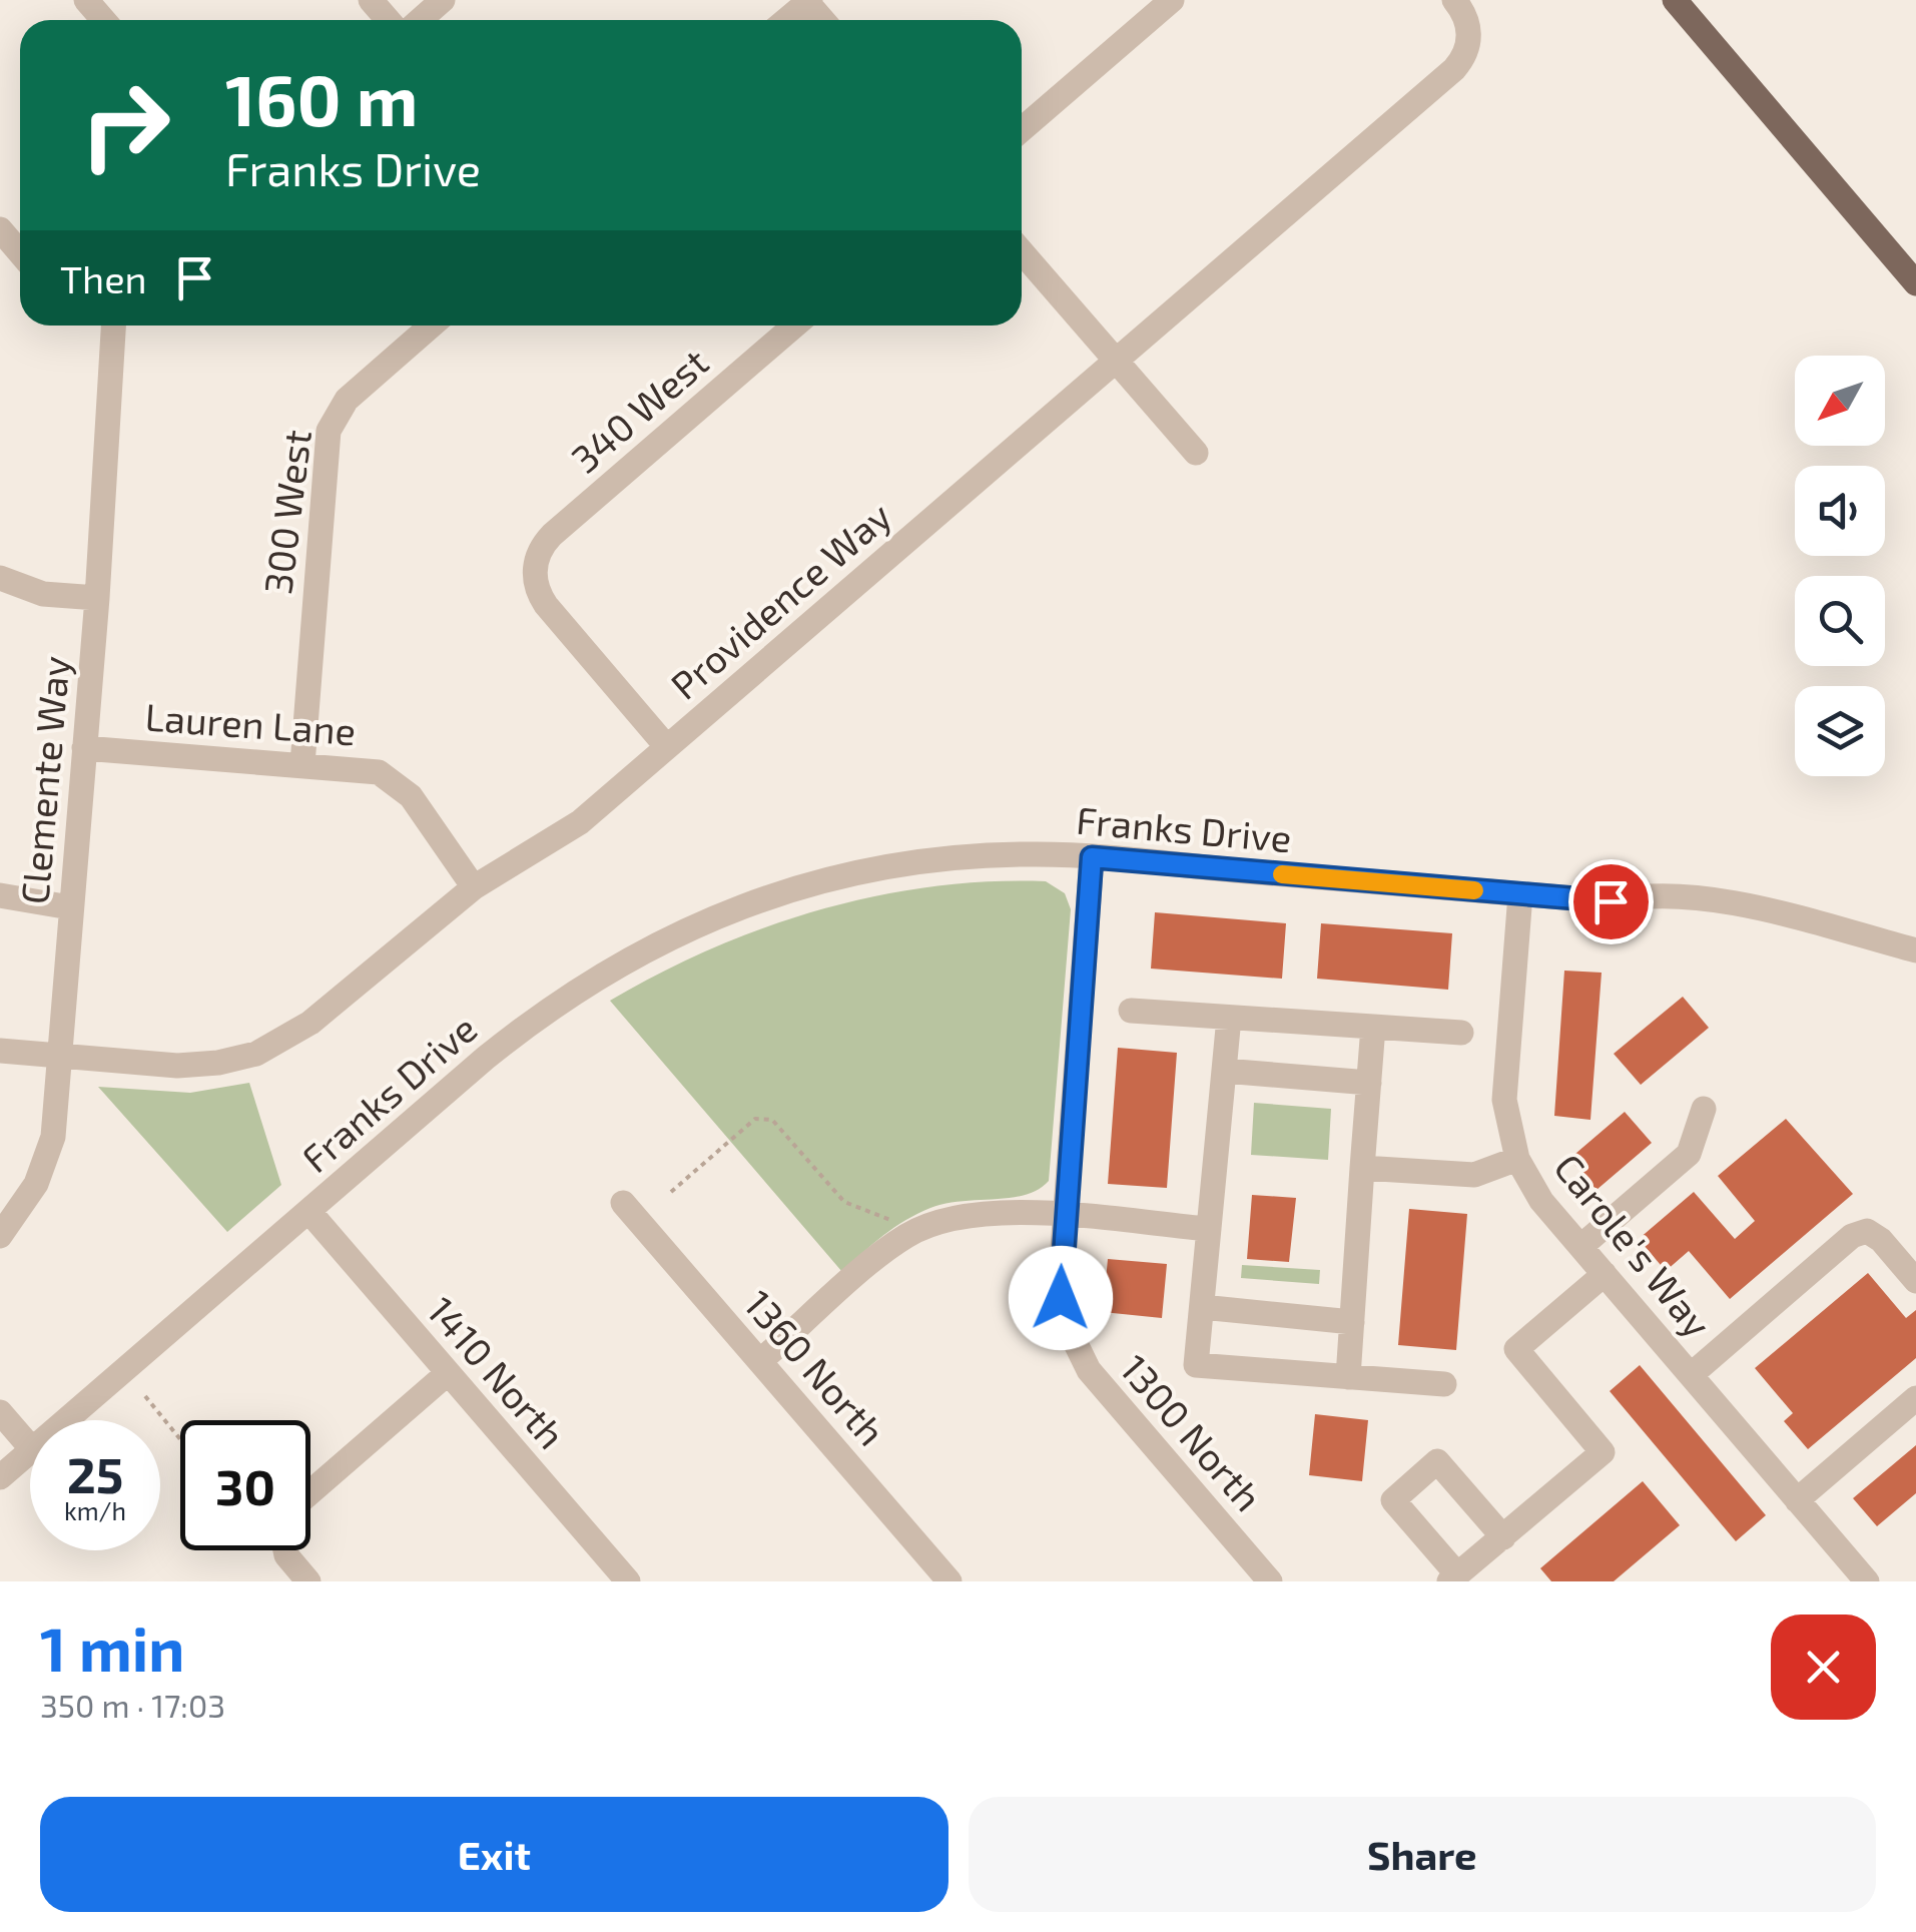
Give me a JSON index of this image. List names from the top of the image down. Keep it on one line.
{"streets":{"street":["340 West","300 West","Providence Way","Lauren Lane","Clemente Way","Franks Drive","Carole's Way","1360 North","1410 North","1300 North"]},"crossings":[["340 West","Providence Way"],["300 West","Lauren Lane"],["Providence Way","Lauren Lane"],["Providence Way","Clemente Way"],["Lauren Lane","Clemente Way"],["Franks Drive","Carole's Way"],["Franks Drive","1410 North"]],"north":"bottom left","page":{"turn":["160 m","Franks Drive"],"then":"Then","speed":"25 km/h","limit":"30","heading":["1 min","350 m · 17:03"],"buttons":["Exit","Share"]}}
